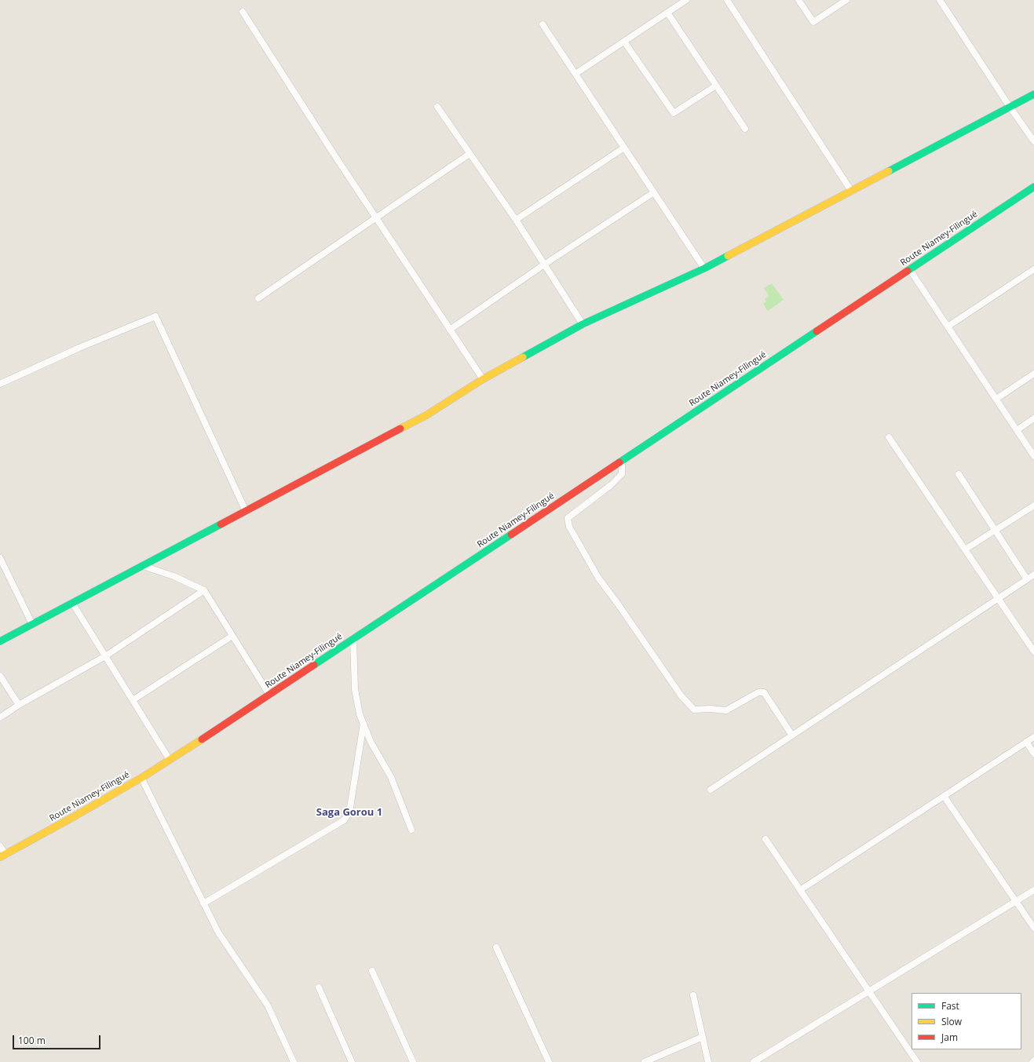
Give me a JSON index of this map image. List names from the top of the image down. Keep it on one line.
{"streets":{"main road":["Route Niamey-Filingué"]},"districts":["Saga Gorou 1"],"legend":["Fast","Slow","Jam"],"scale_bar":"100 m"}
